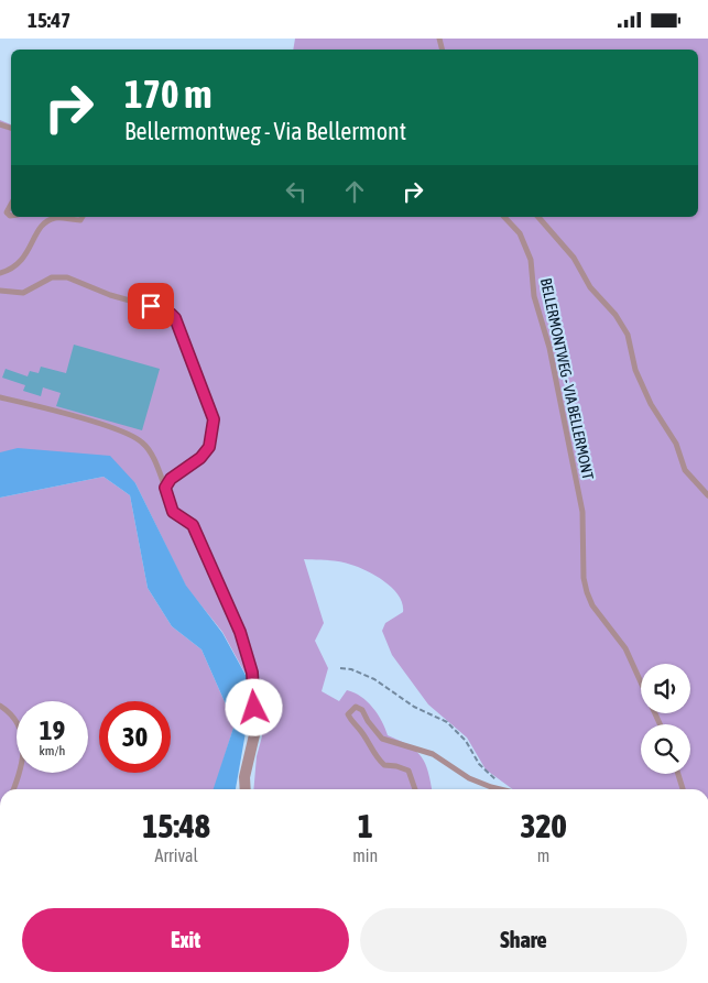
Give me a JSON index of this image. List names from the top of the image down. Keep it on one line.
{"streets":{"lane":["BELLERMONTWEG - VIA BELLERMONT"]},"page":{"status":"15:47","turn":["170 m","Bellermontweg - Via Bellermont"],"speed":"19 km/h","limit":"30","eta":["15:48","Arrival","1","min","320","m"],"buttons":["Exit","Share"]}}
